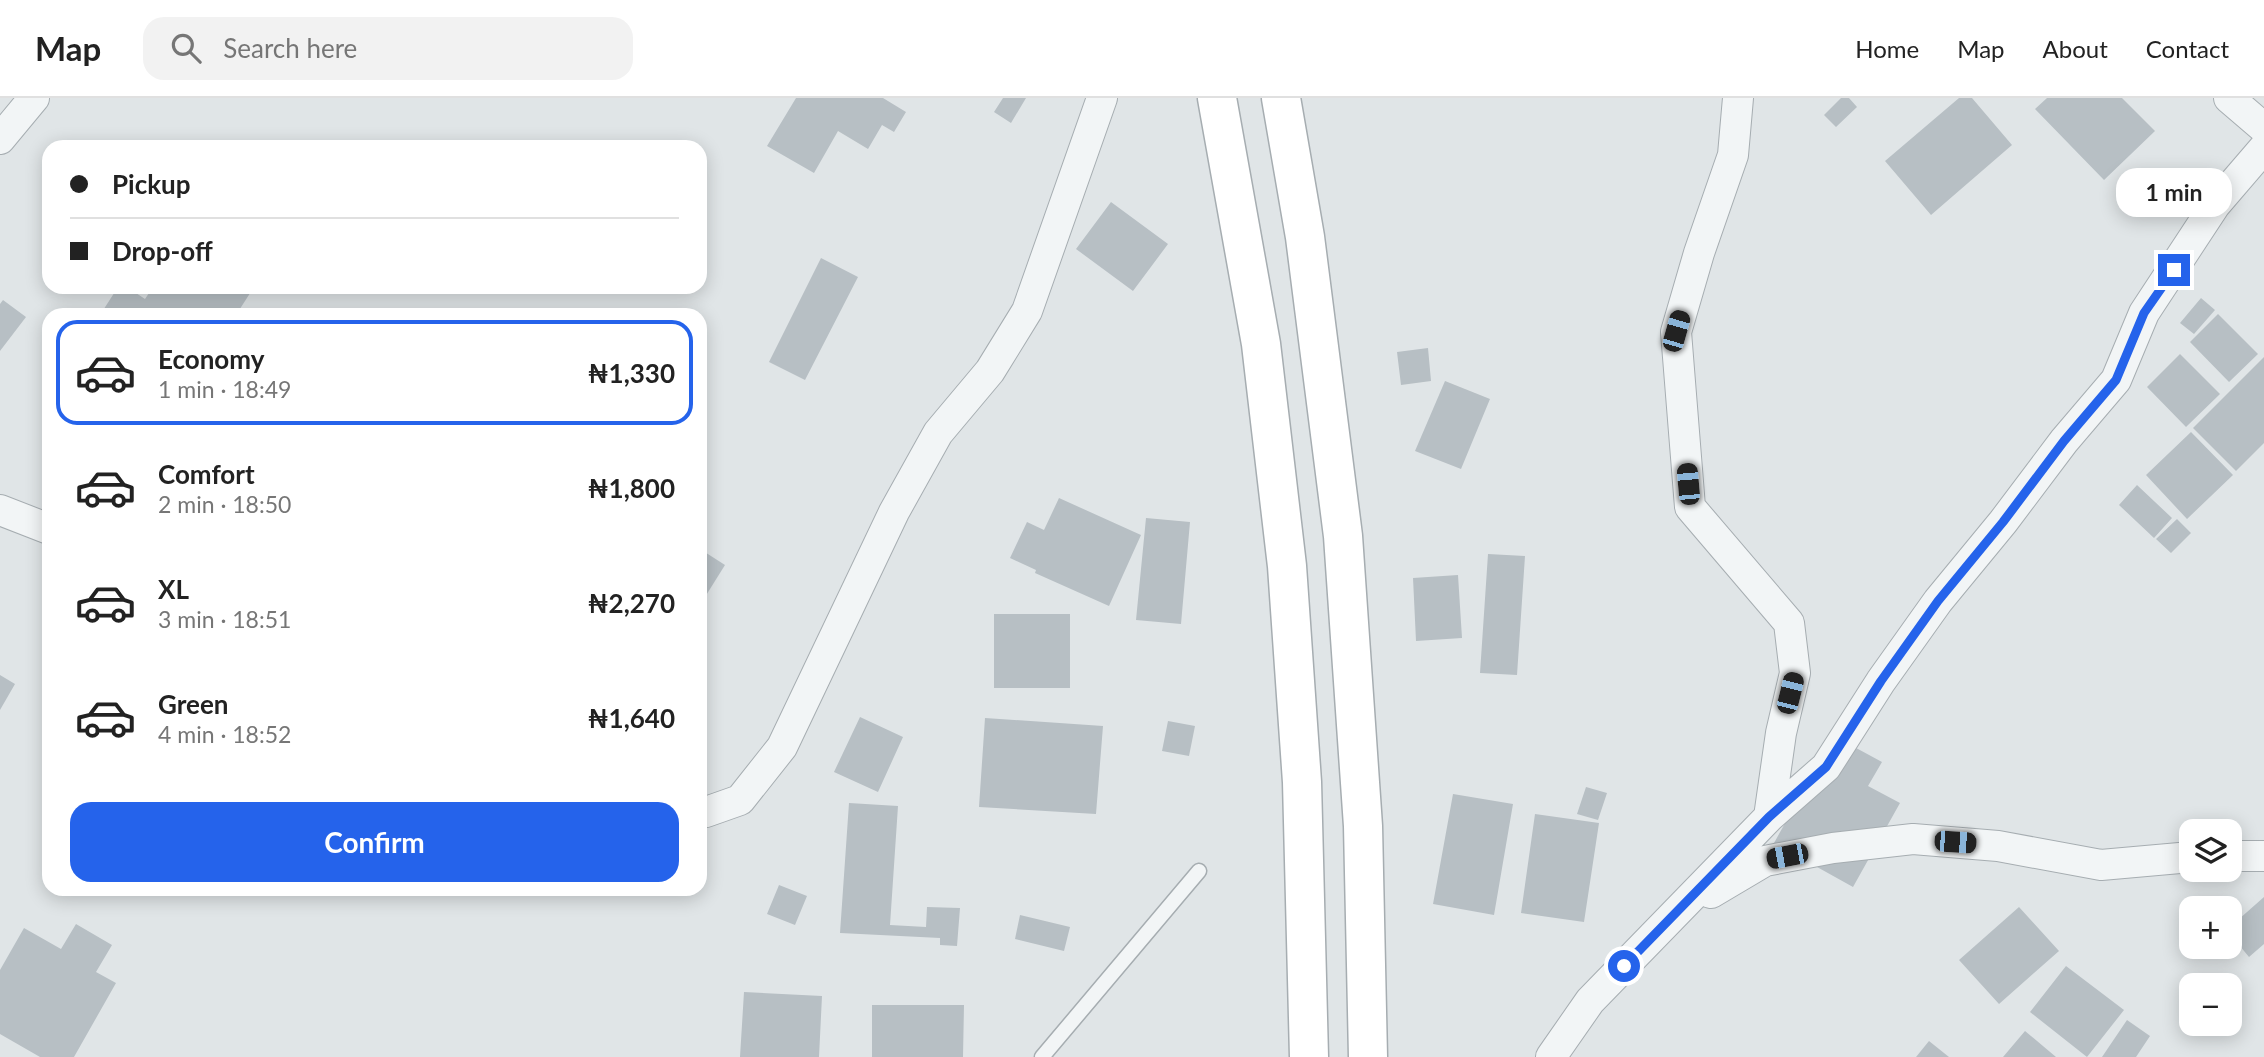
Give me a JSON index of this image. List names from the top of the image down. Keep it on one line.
{"page":{"header":"Map","search":"Search here","nav":["Home","Map","About","Contact"],"banner":["Pickup","Drop-off"],"bubble":"1 min","list":[{"name":"Economy","note":"1 min · 18:49","value":"₦1,330"},{"name":"Comfort","note":"2 min · 18:50","value":"₦1,800"},{"name":"XL","note":"3 min · 18:51","value":"₦2,270"},{"name":"Green","note":"4 min · 18:52","value":"₦1,640"}],"buttons":"Confirm","map_buttons":["+","−"]}}
